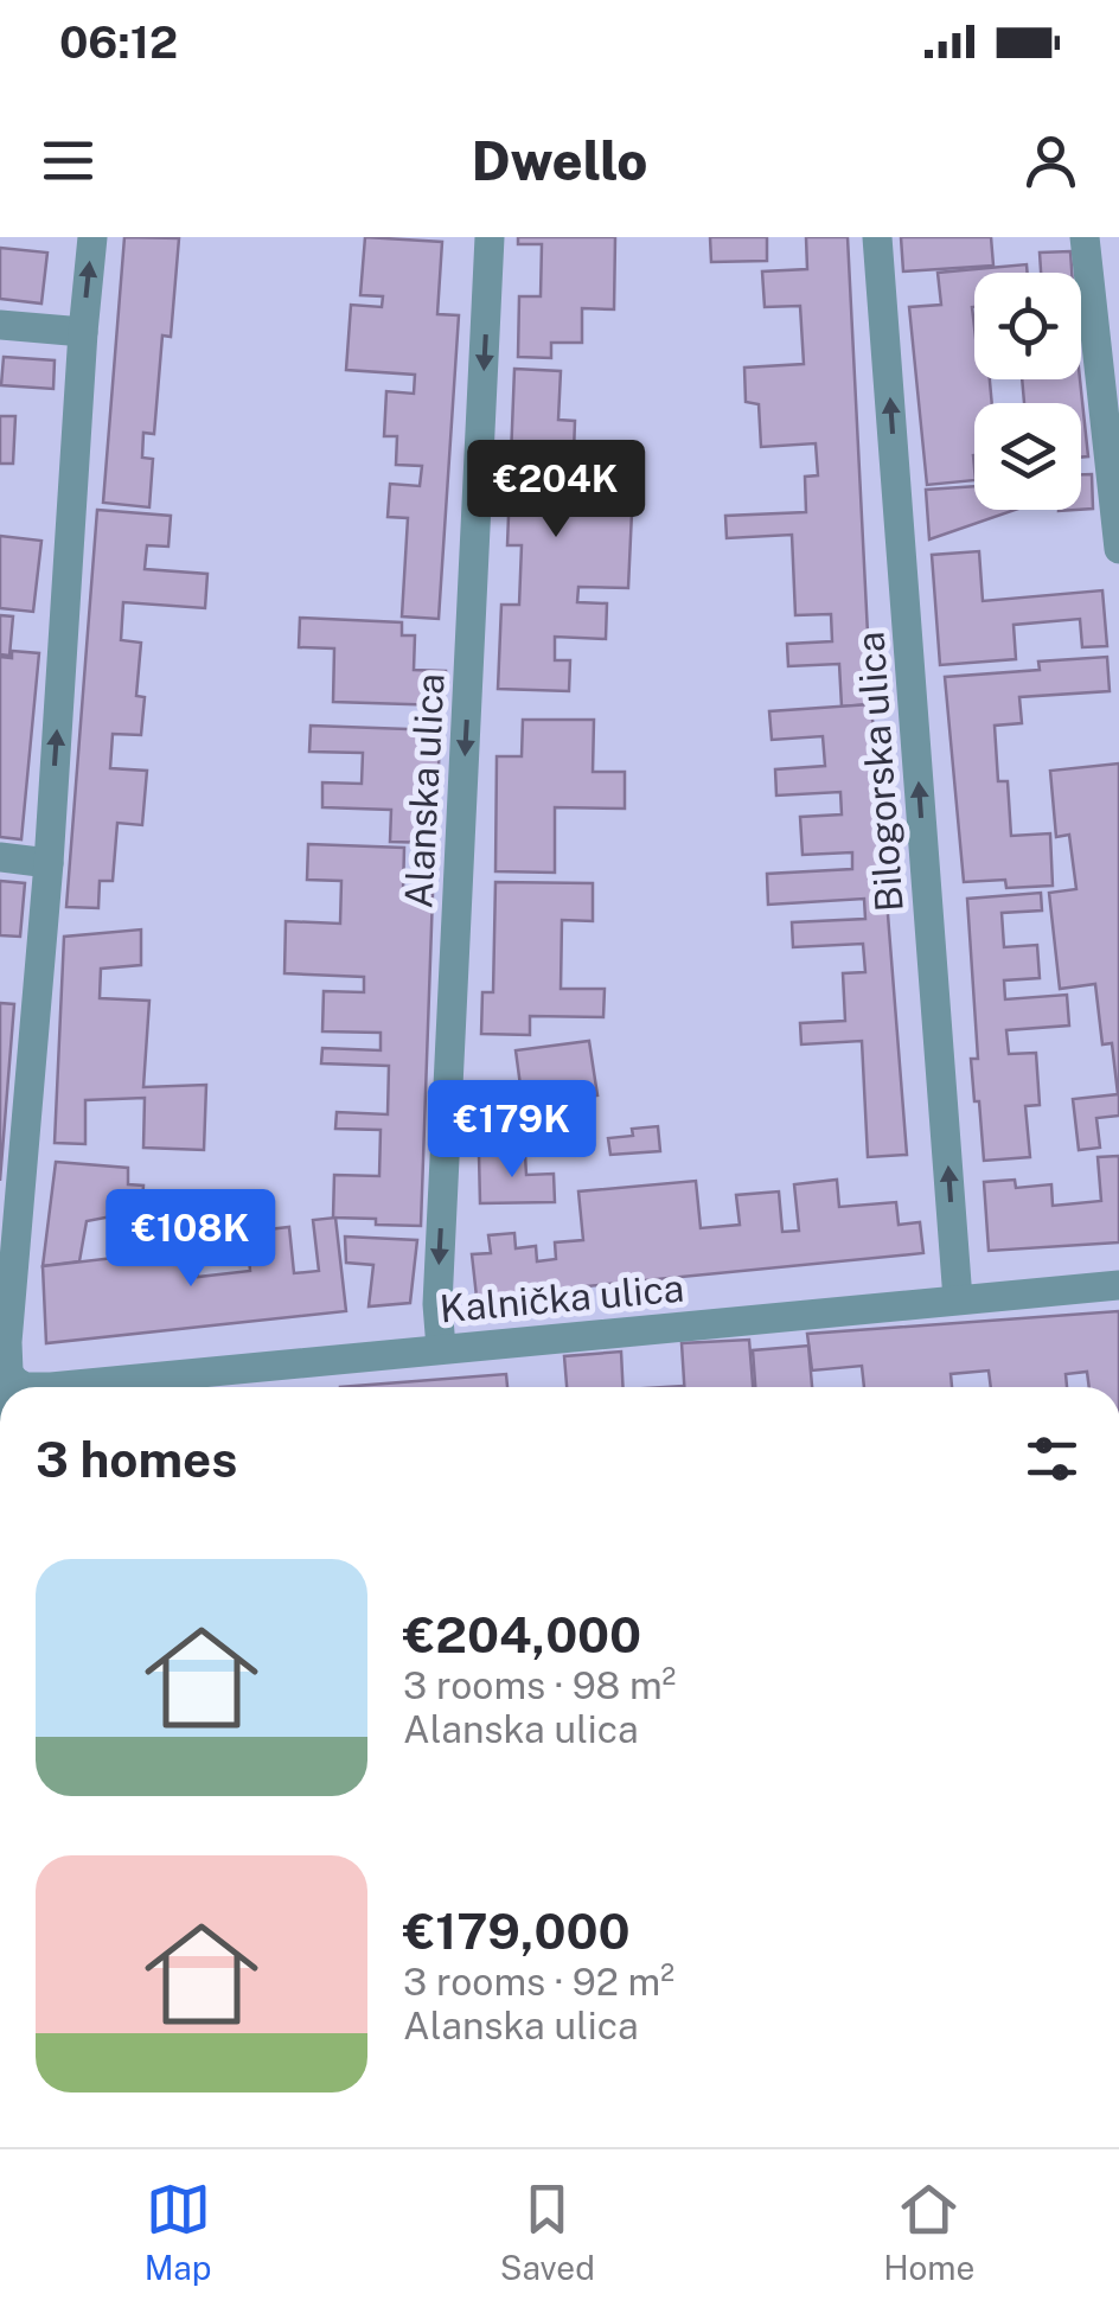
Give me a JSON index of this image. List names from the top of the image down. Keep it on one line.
{"streets":{"street":["Bilogorska ulica","Alanska ulica","Kalnička ulica"]},"crossings":[["Bilogorska ulica","Kalnička ulica"],["Alanska ulica","Kalnička ulica"]],"one_way":["Bilogorska ulica","Alanska ulica"],"page":{"status":"06:12","header":"Dwello","price":["€204K","€179K","€108K"],"heading":"3 homes","list":[{"name":"€204,000","note":"3 rooms · 98 m² · Alanska ulica"},{"name":"€179,000","note":"3 rooms · 92 m² · Alanska ulica"}],"tabs":["Map","Saved","Home"]}}
